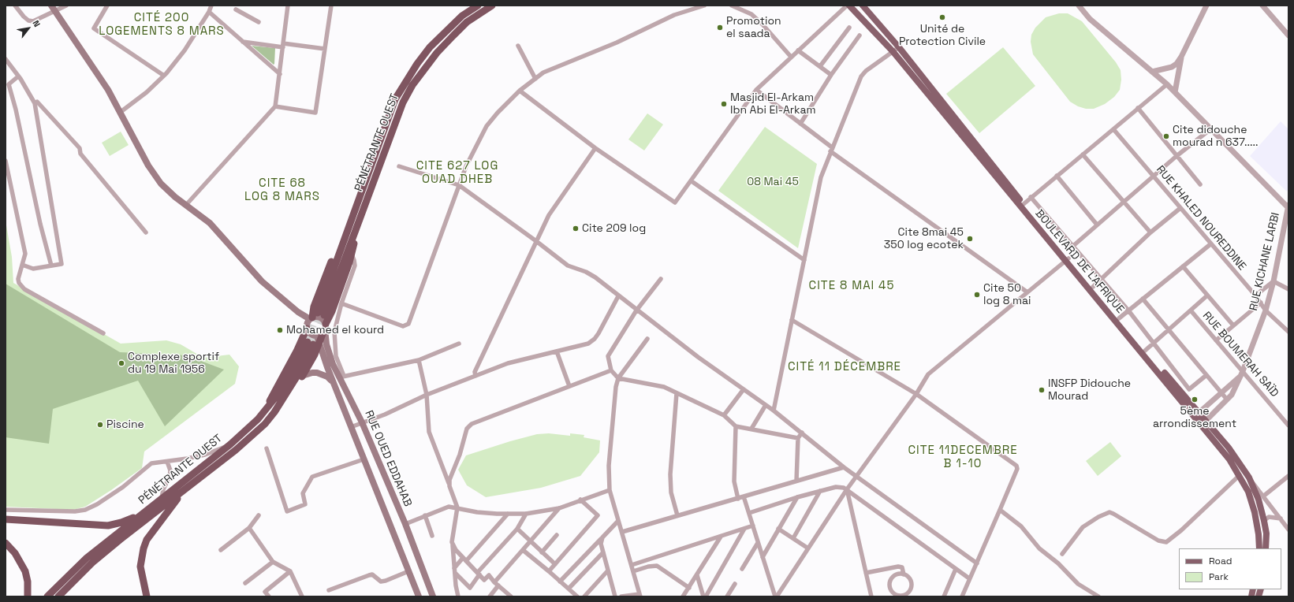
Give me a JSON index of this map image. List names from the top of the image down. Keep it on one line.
{"streets":{"highway":["PÉNÉTRANTE OUEST"],"main road":["BOULEVARD DE L'AFRIQUE","RUE OUED EDDAHAB"],"street":["RUE KHALED NOUREDDINE","RUE KICHANE LARBI","RUE BOUMERAH SAÏD"]},"crossings":[["PÉNÉTRANTE OUEST","RUE OUED EDDAHAB"],["RUE KHALED NOUREDDINE","RUE KICHANE LARBI"],["BOULEVARD DE L'AFRIQUE","RUE KICHANE LARBI"],["RUE KICHANE LARBI","RUE BOUMERAH SAÏD"]],"districts":["CITÉ 200 LOGEMENTS 8 MARS","CITE 627 LOG OUAD DHEB","CITE 68 LOG 8 MARS","CITE 8 MAI 45","CITÉ 11 DÉCEMBRE","CITE 11DECEMBRE B 1-10"],"parks":["08 Mai 45"],"places":["Unité de Protection Civile","Promotion el saada","Masjid El-Arkam Ibn Abi El-Arkam","Cite didouche mourad n 637.....","Cite 209 log","Cite 8mai 45 350 log ecotek","Cite 50 log 8 mai","Mohamed el kourd","Complexe sportif du 19 Mai 1956","INSFP Didouche Mourad","5ème arrondissement","Piscine"],"legend":["Road","Park"],"north":"top right"}
